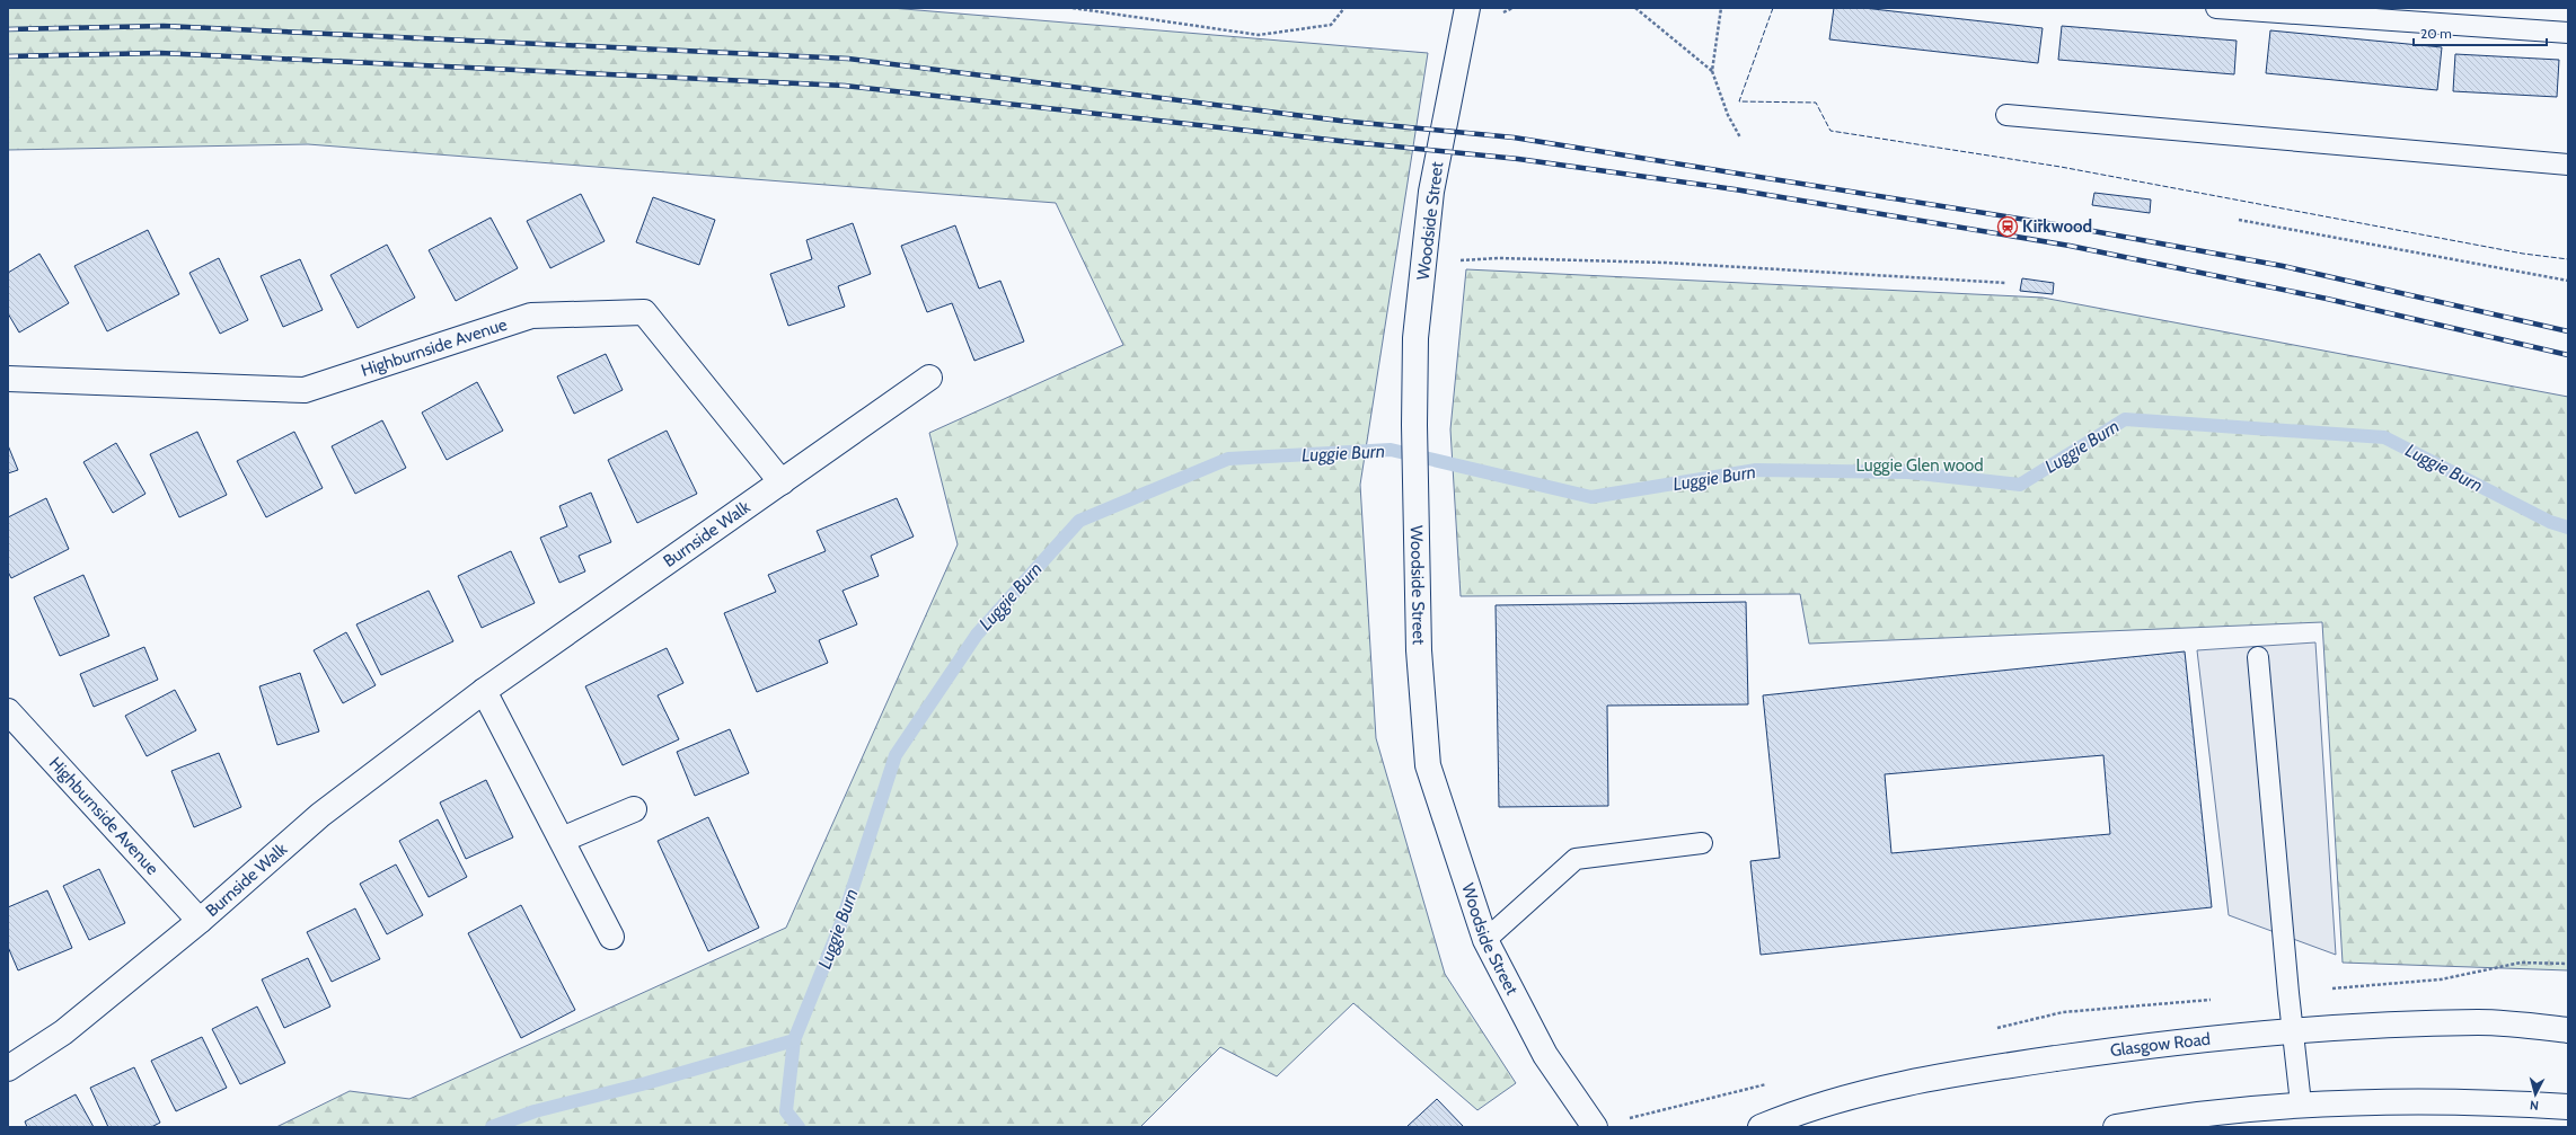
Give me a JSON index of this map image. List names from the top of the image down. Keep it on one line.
{"streets":{"street":["Woodside Street","Highburnside Avenue","Burnside Walk","Glasgow Road"]},"crossings":[["Highburnside Avenue","Burnside Walk"]],"water":["Luggie Burn"],"parks":["Luggie Glen wood"],"places":{"station":["Kirkwood"]},"scale_bar":"20 m","north":"bottom"}
